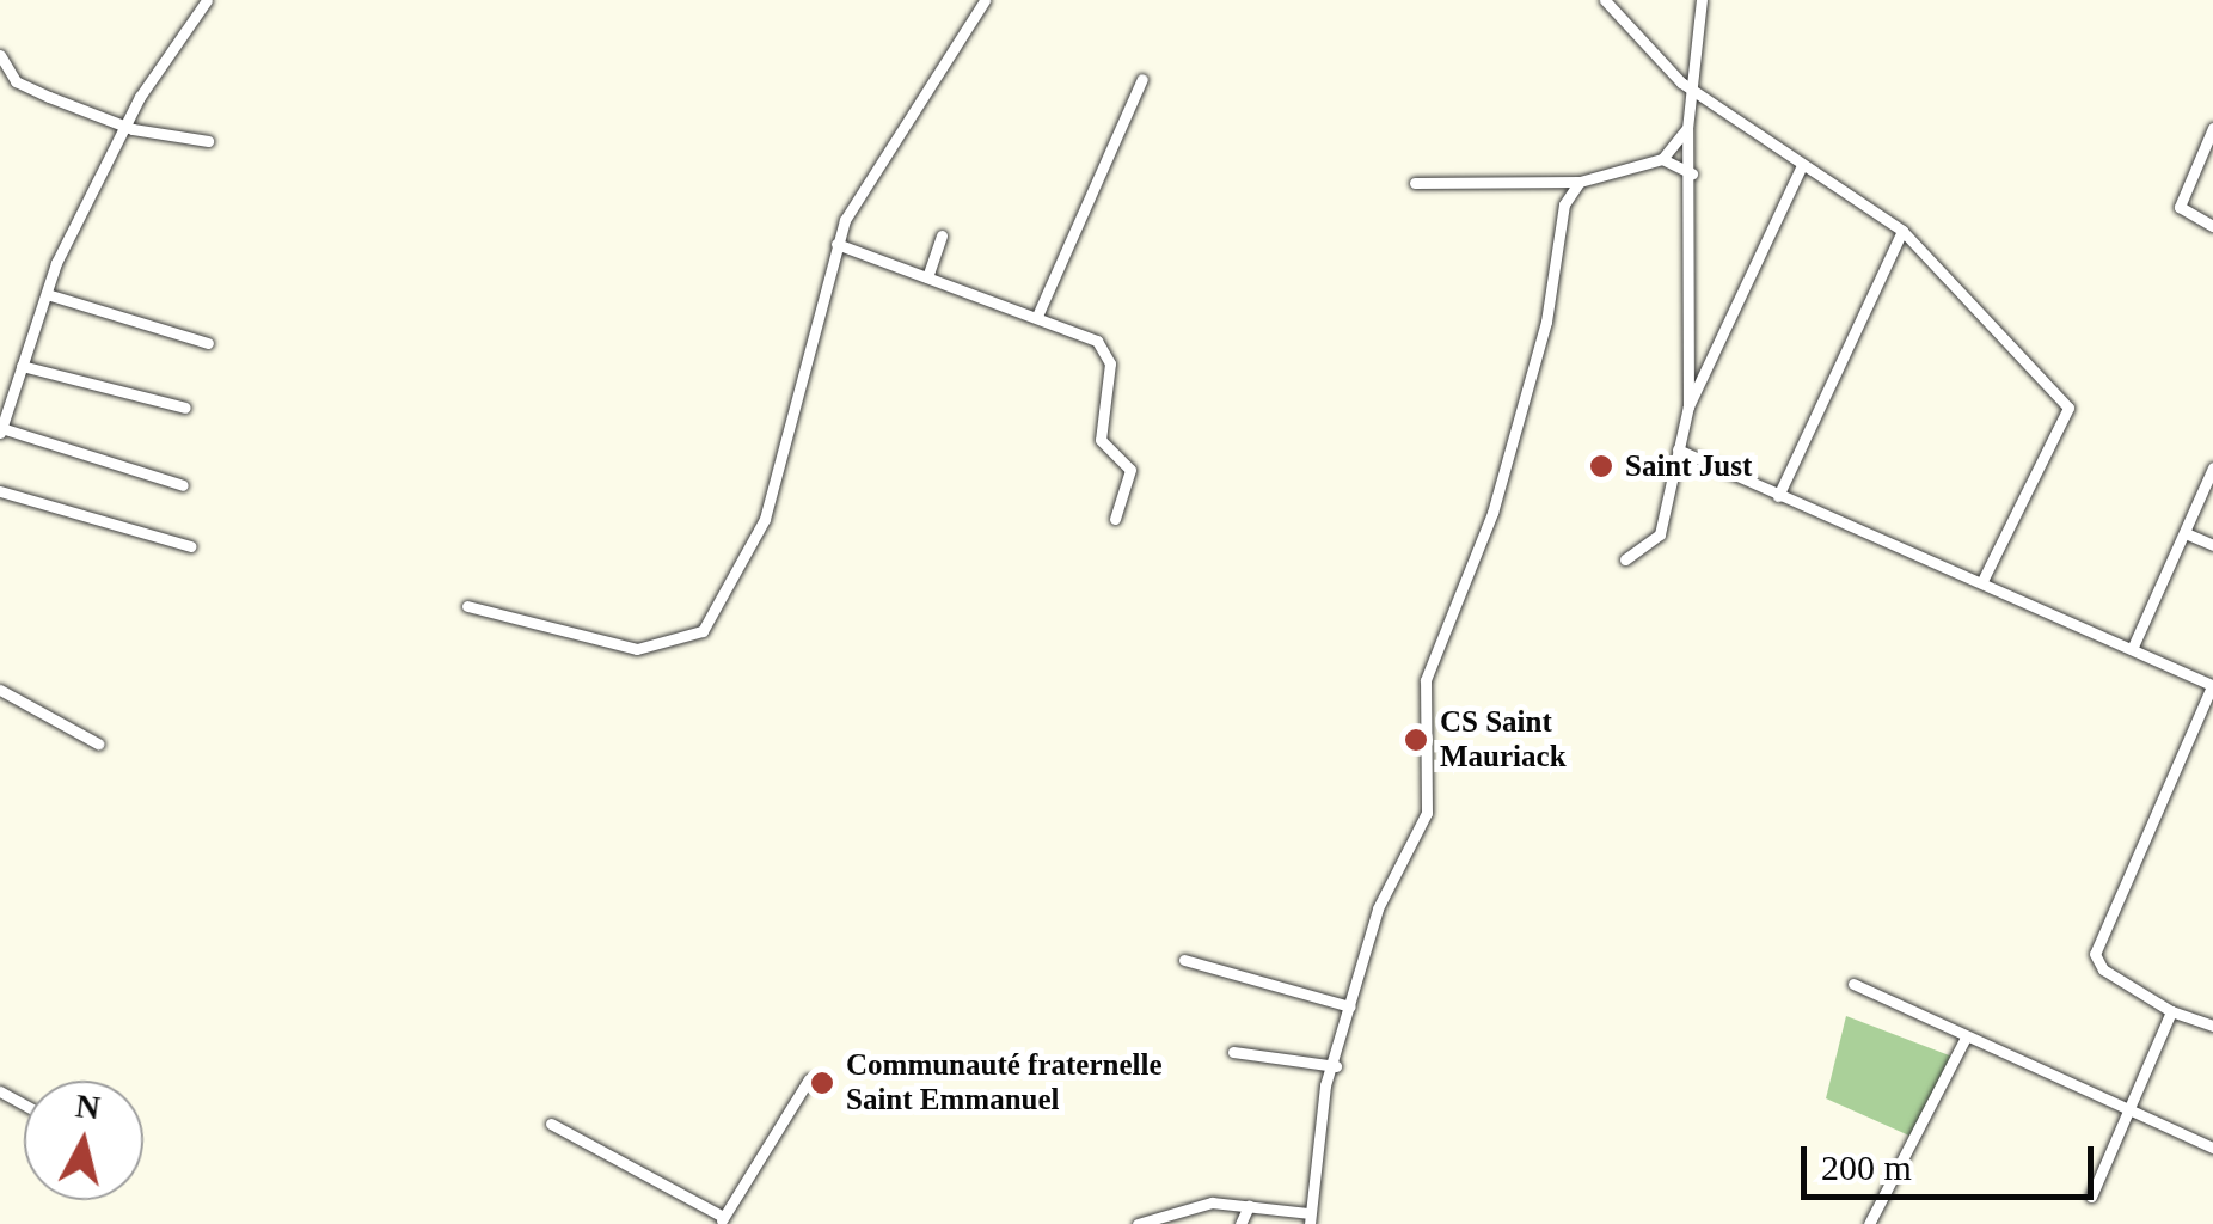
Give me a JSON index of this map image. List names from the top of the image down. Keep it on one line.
{"places":["Saint Just","CS Saint Mauriack","Communauté fraternelle Saint Emmanuel"],"scale_bar":"200 m","north":"top"}
